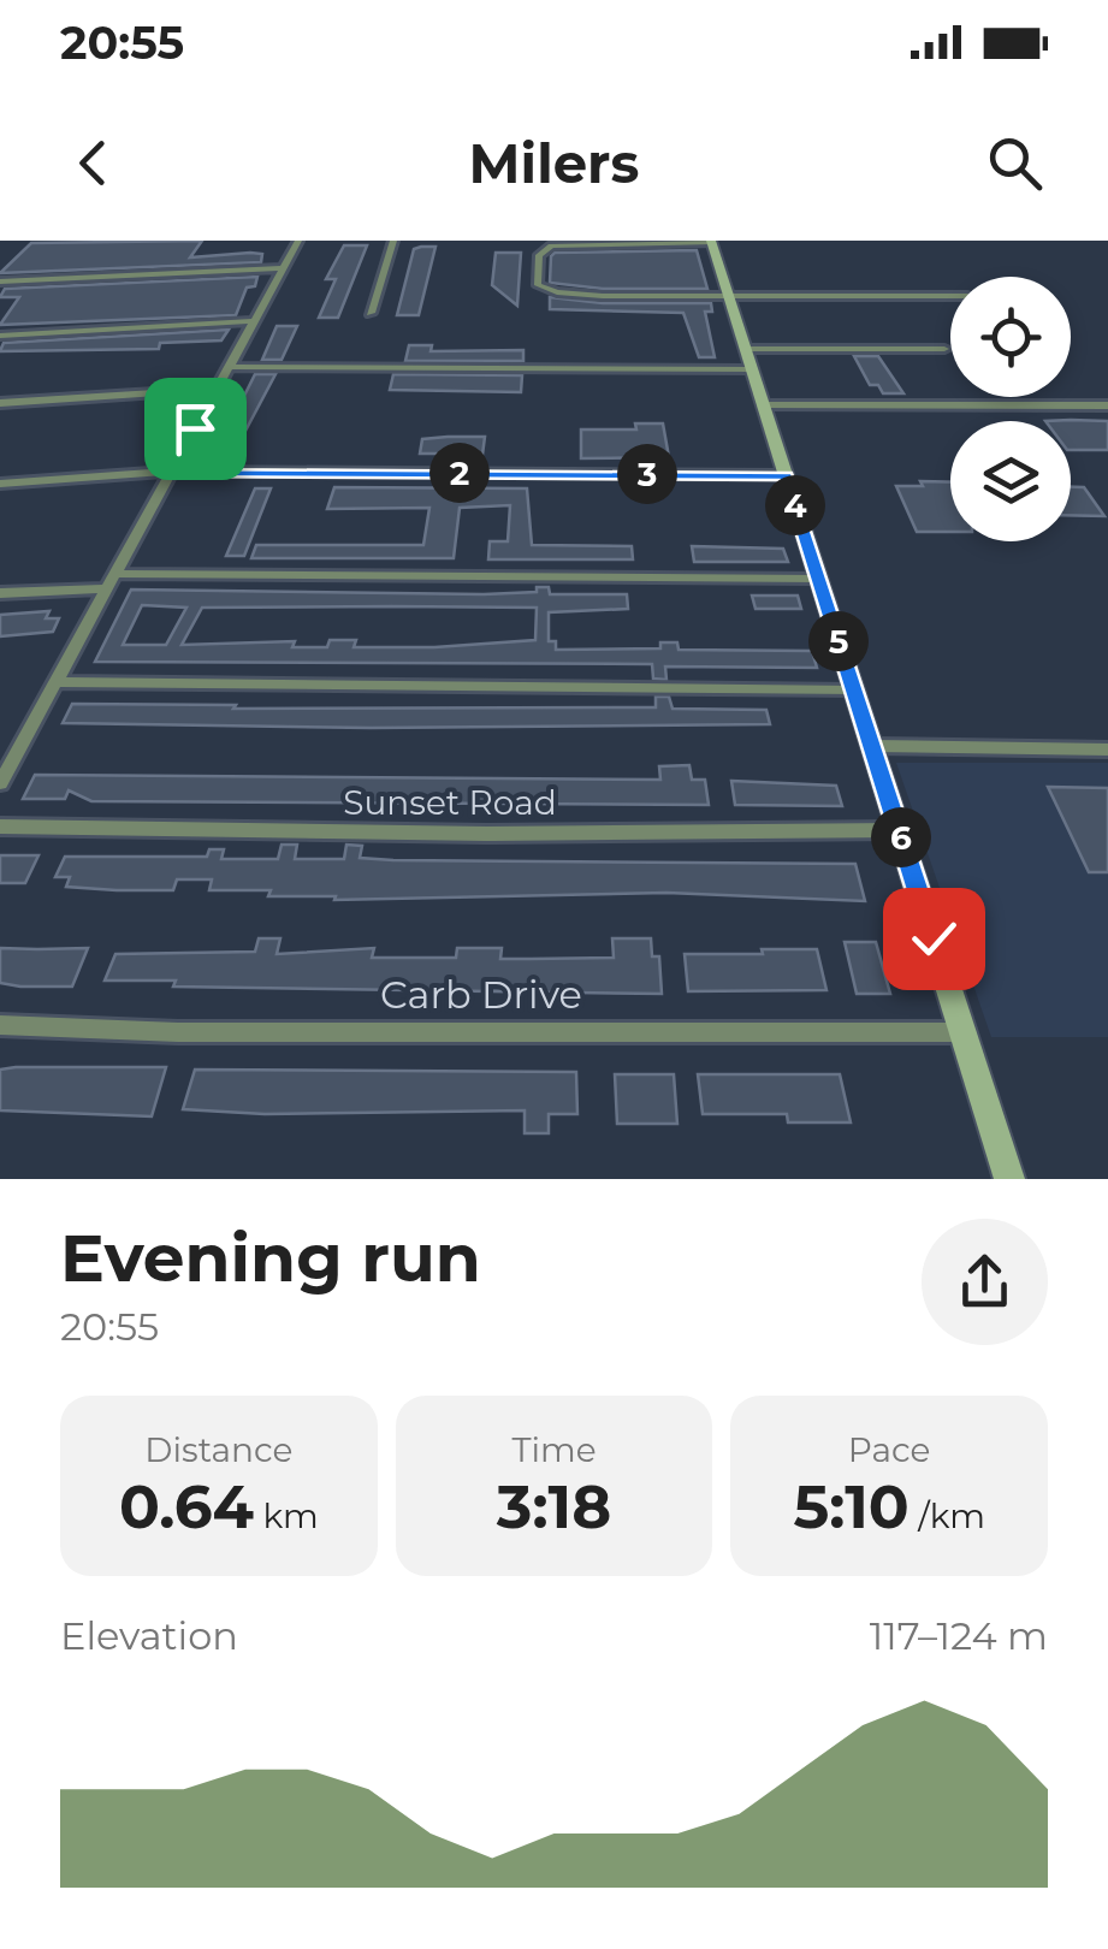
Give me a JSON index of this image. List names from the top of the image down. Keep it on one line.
{"streets":{"street":["Sunset Road","Carb Drive"]},"page":{"status":"20:55","header":"Milers","pins":["2","3","4","5","6"],"heading":["Evening run","20:55"],"stats":[["Distance","0.64 km"],["Time","3:18"],["Pace","5:10 /km"]],"chart":["Elevation","117–124 m"]}}
